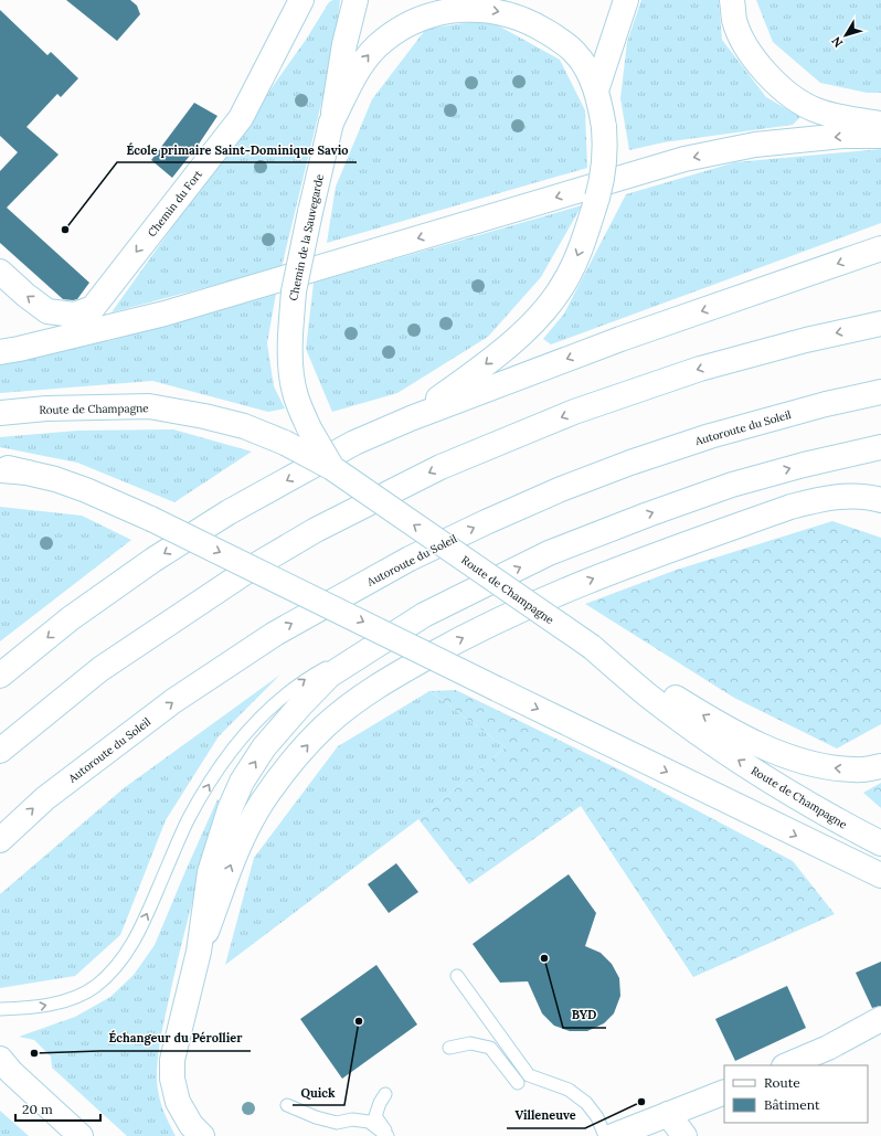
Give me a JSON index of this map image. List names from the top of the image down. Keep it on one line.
{"streets":{"main road":["Chemin du Fort","Chemin de la Sauvegarde","Route de Champagne","Autoroute du Soleil"]},"crossings":[["Chemin de la Sauvegarde","Route de Champagne"]],"one_way":["Chemin du Fort"],"places":["École primaire Saint-Dominique Savio","BYD","Quick","Échangeur du Pérollier","Villeneuve"],"legend":["Route","Bâtiment"],"scale_bar":"20 m","north":"bottom left"}
